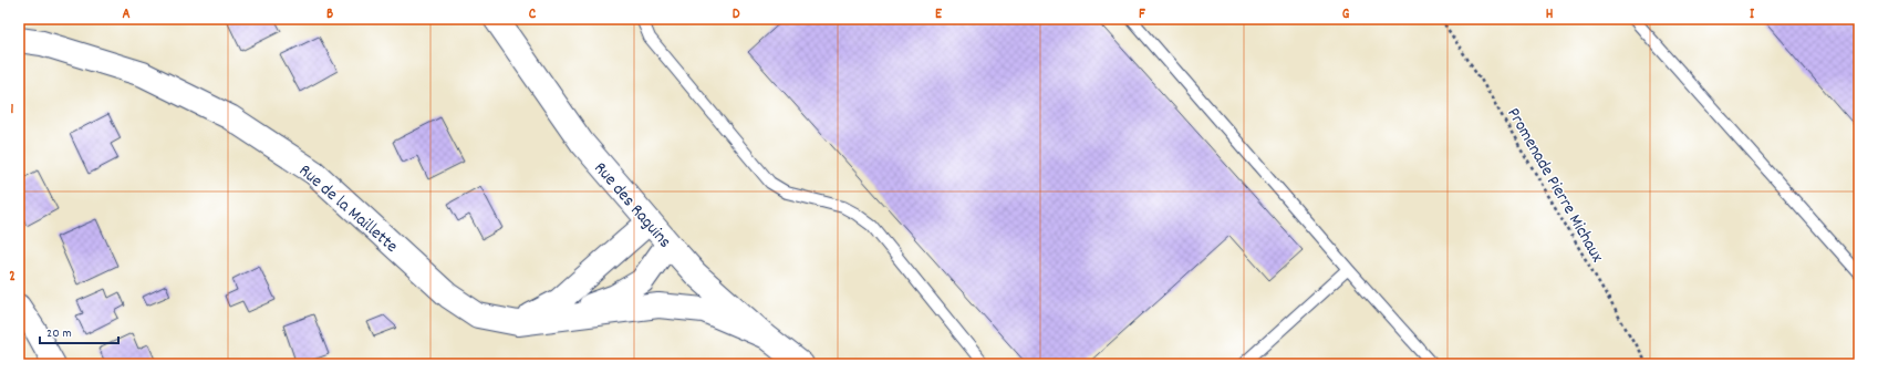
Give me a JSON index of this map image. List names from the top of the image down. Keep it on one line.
{"streets":{"street":["Rue des Raguins","Rue de la Maillette"],"path":["Promenade Pierre Michaux"]},"scale_bar":"20 m","grid":{"columns":["A","B","C","D","E","F","G","H","I"],"rows":["1","2"]}}
